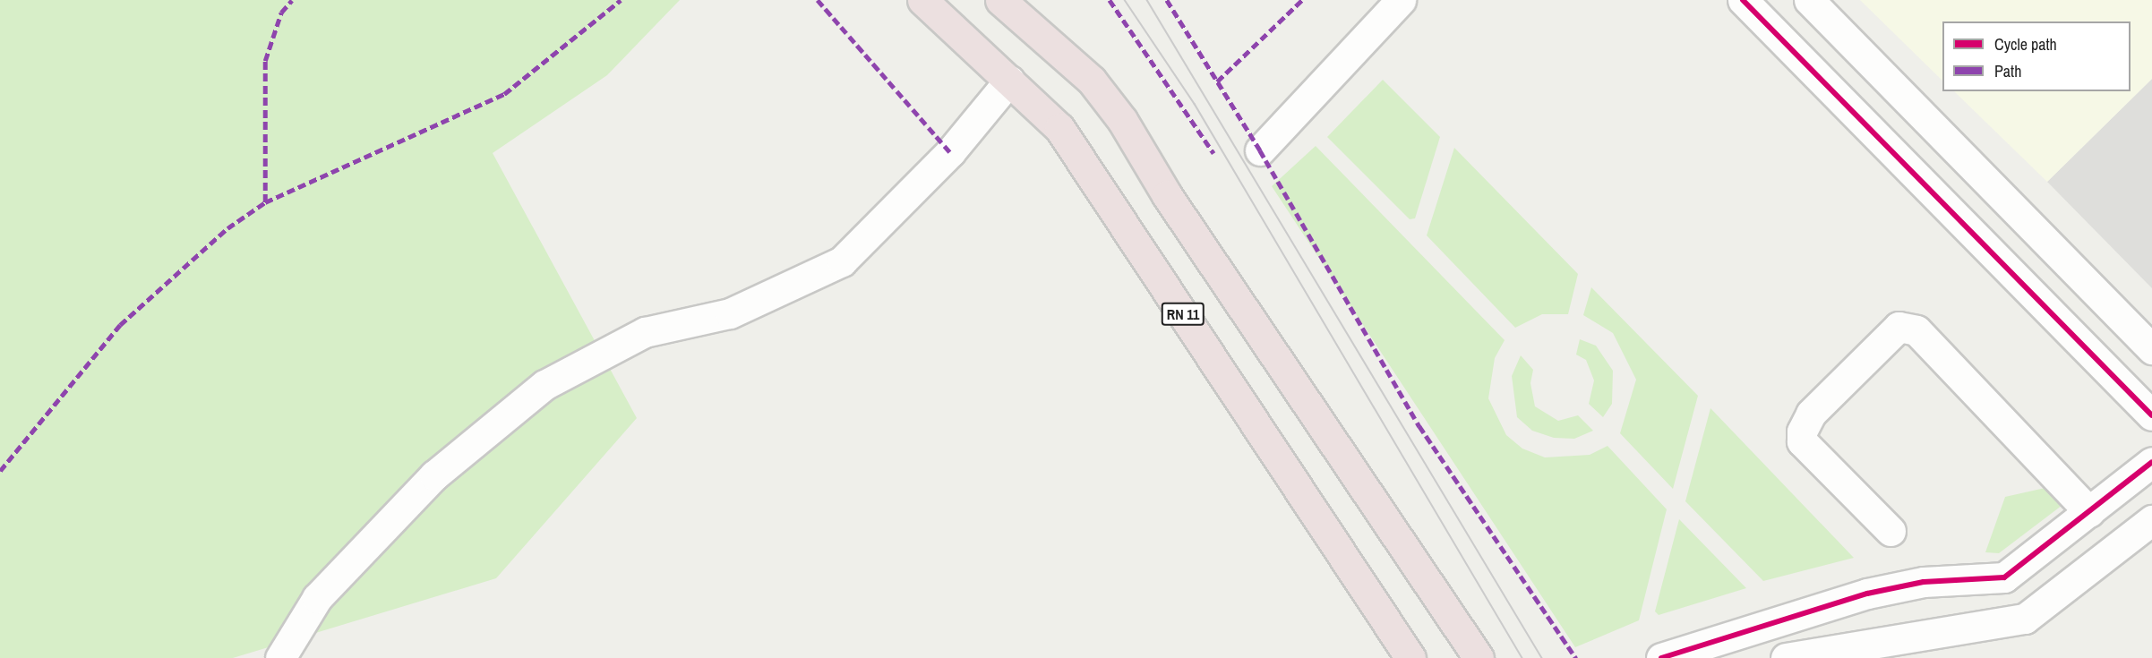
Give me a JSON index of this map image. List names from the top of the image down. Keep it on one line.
{"streets":{"highway":["RN 11"]},"legend":["Cycle path","Path"]}
